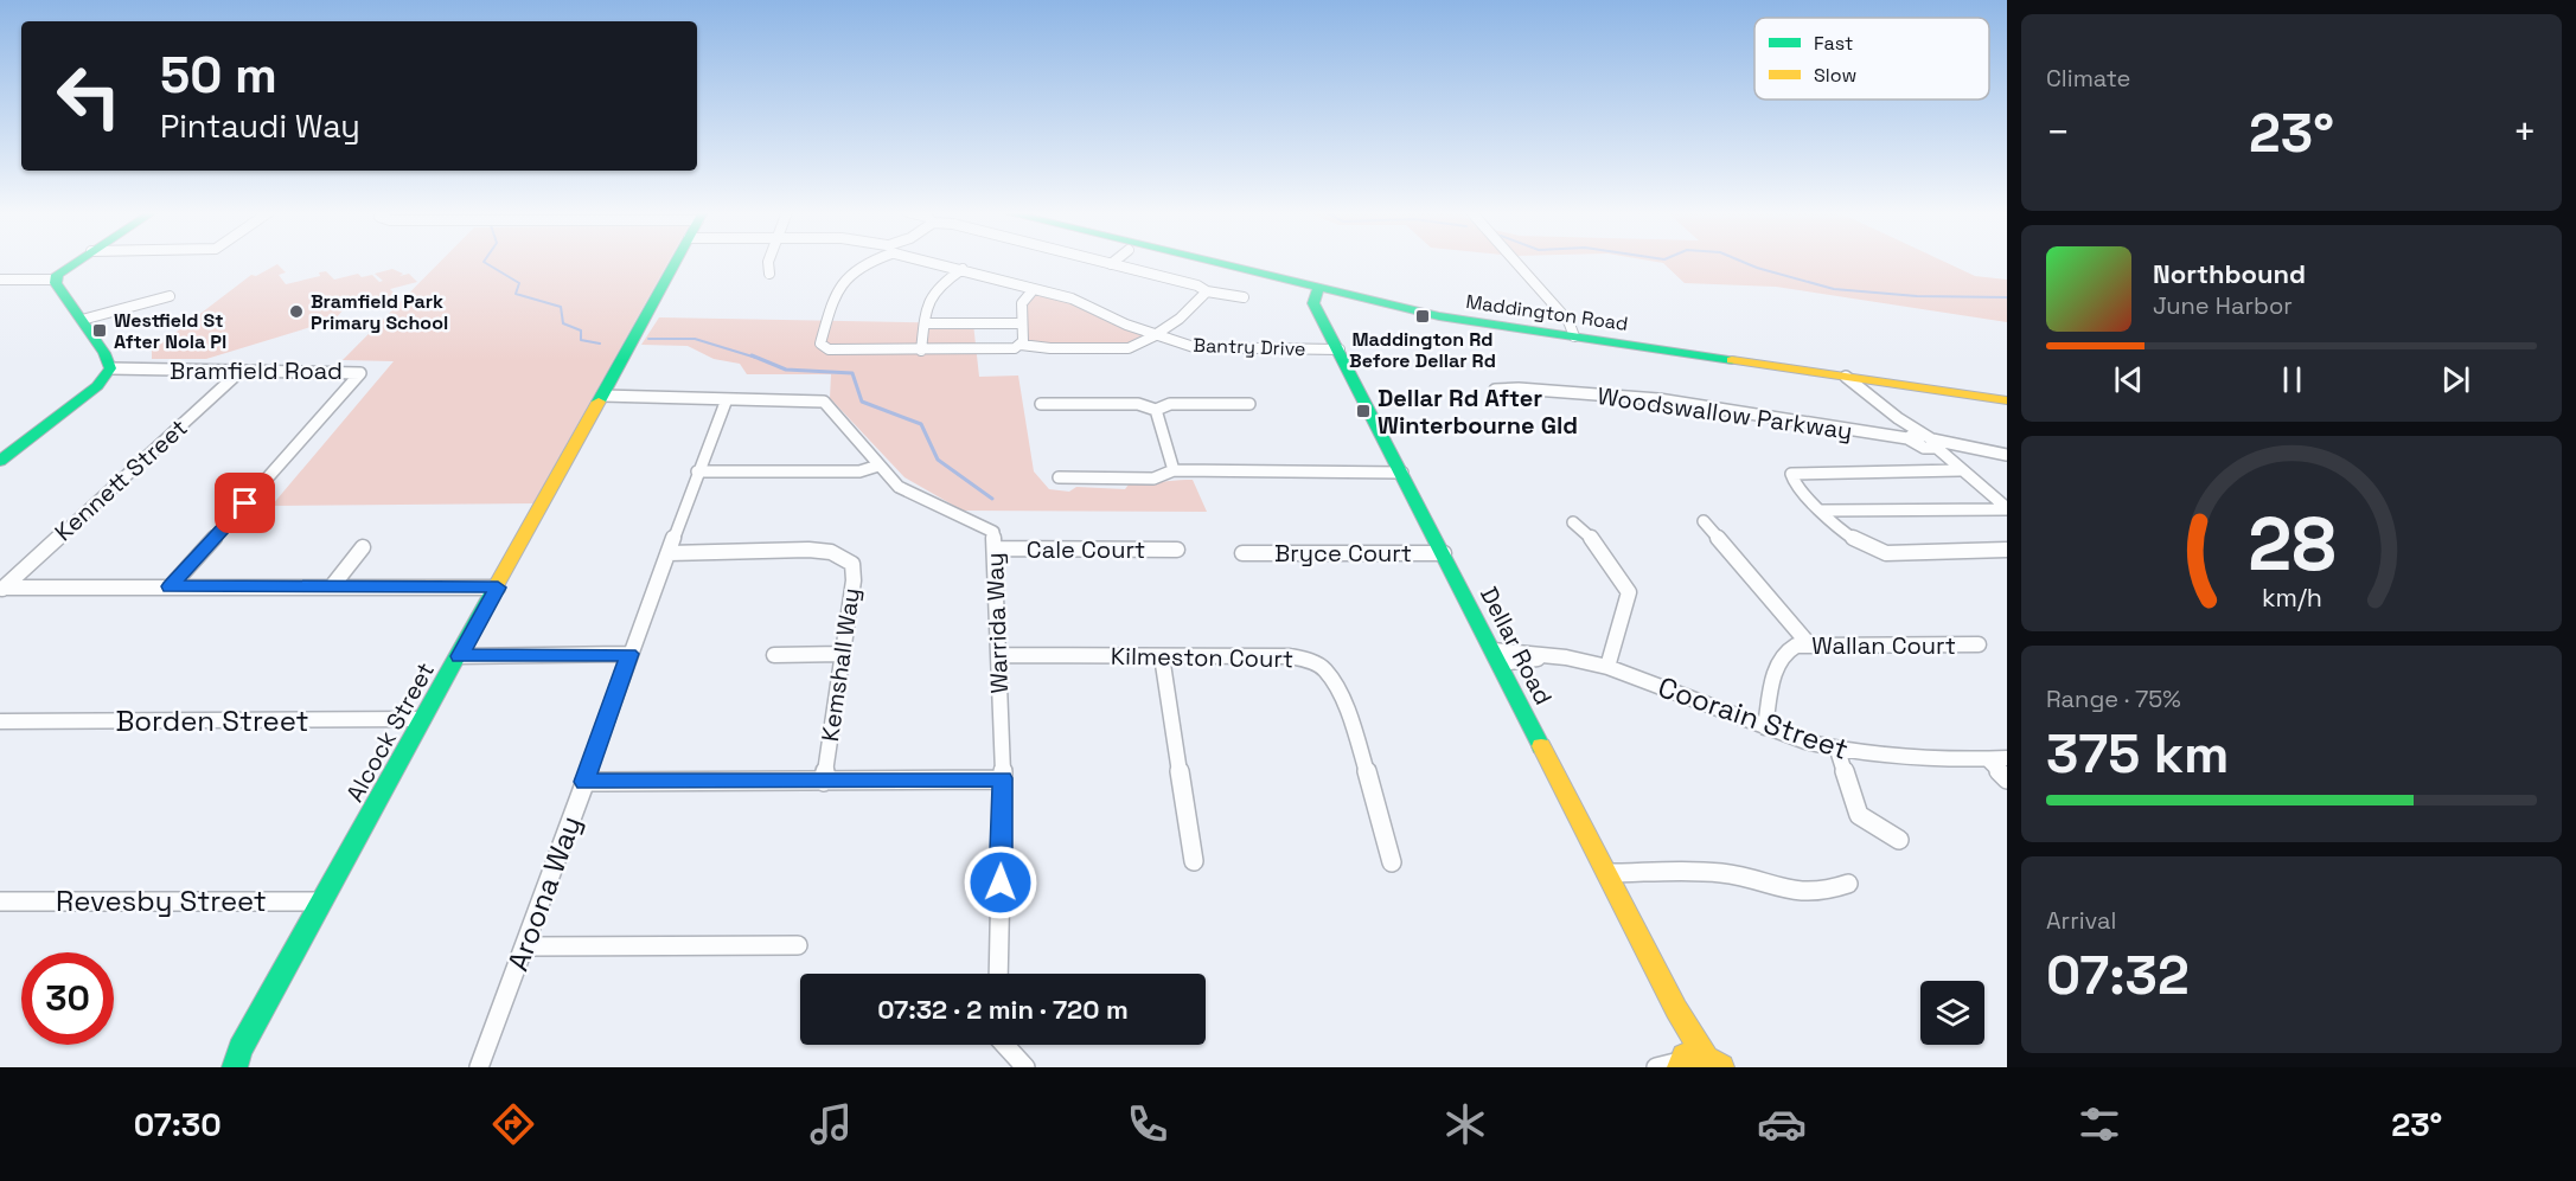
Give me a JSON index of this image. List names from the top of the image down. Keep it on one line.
{"streets":{"main road":["Maddington Road","Dellar Road","Alcock Street"],"street":["Bantry Drive","Bramfield Road","Woodswallow Parkway","Kennett Street","Cale Court","Bryce Court","Warrida Way","Wallan Court","Kilmeston Court","Kemshall Way","Coorain Street","Borden Street","Aroona Way","Revesby Street"]},"crossings":[["Maddington Road","Dellar Road"],["Bantry Drive","Dellar Road"],["Bramfield Road","Kennett Street"],["Cale Court","Warrida Way"],["Bryce Court","Dellar Road"],["Warrida Way","Kilmeston Court"],["Warrida Way","Alcock Street"],["Warrida Way","Aroona Way"],["Dellar Road","Coorain Street"],["Wallan Court","Coorain Street"],["Kemshall Way","Aroona Way"],["Borden Street","Alcock Street"],["Alcock Street","Revesby Street"]],"places":{"other":["Bramfield Park Primary School"],"transit":["Maddington Rd Before Dellar Rd","Westfield St After Nola Pl","Dellar Rd After Winterbourne Gld"]},"legend":["Fast","Slow"],"page":{"tile":["Climate",["Range · 75%","375 km"],["Arrival","07:32"]],"turn":["50 m","Pintaudi Way"],"heat":["−","23°","+"],"song":["Northbound","June Harbor"],"limit":"30","trip":"07:32 · 2 min · 720 m","tabs":["07:30","23°"],"gauge":["28","km/h"]}}
